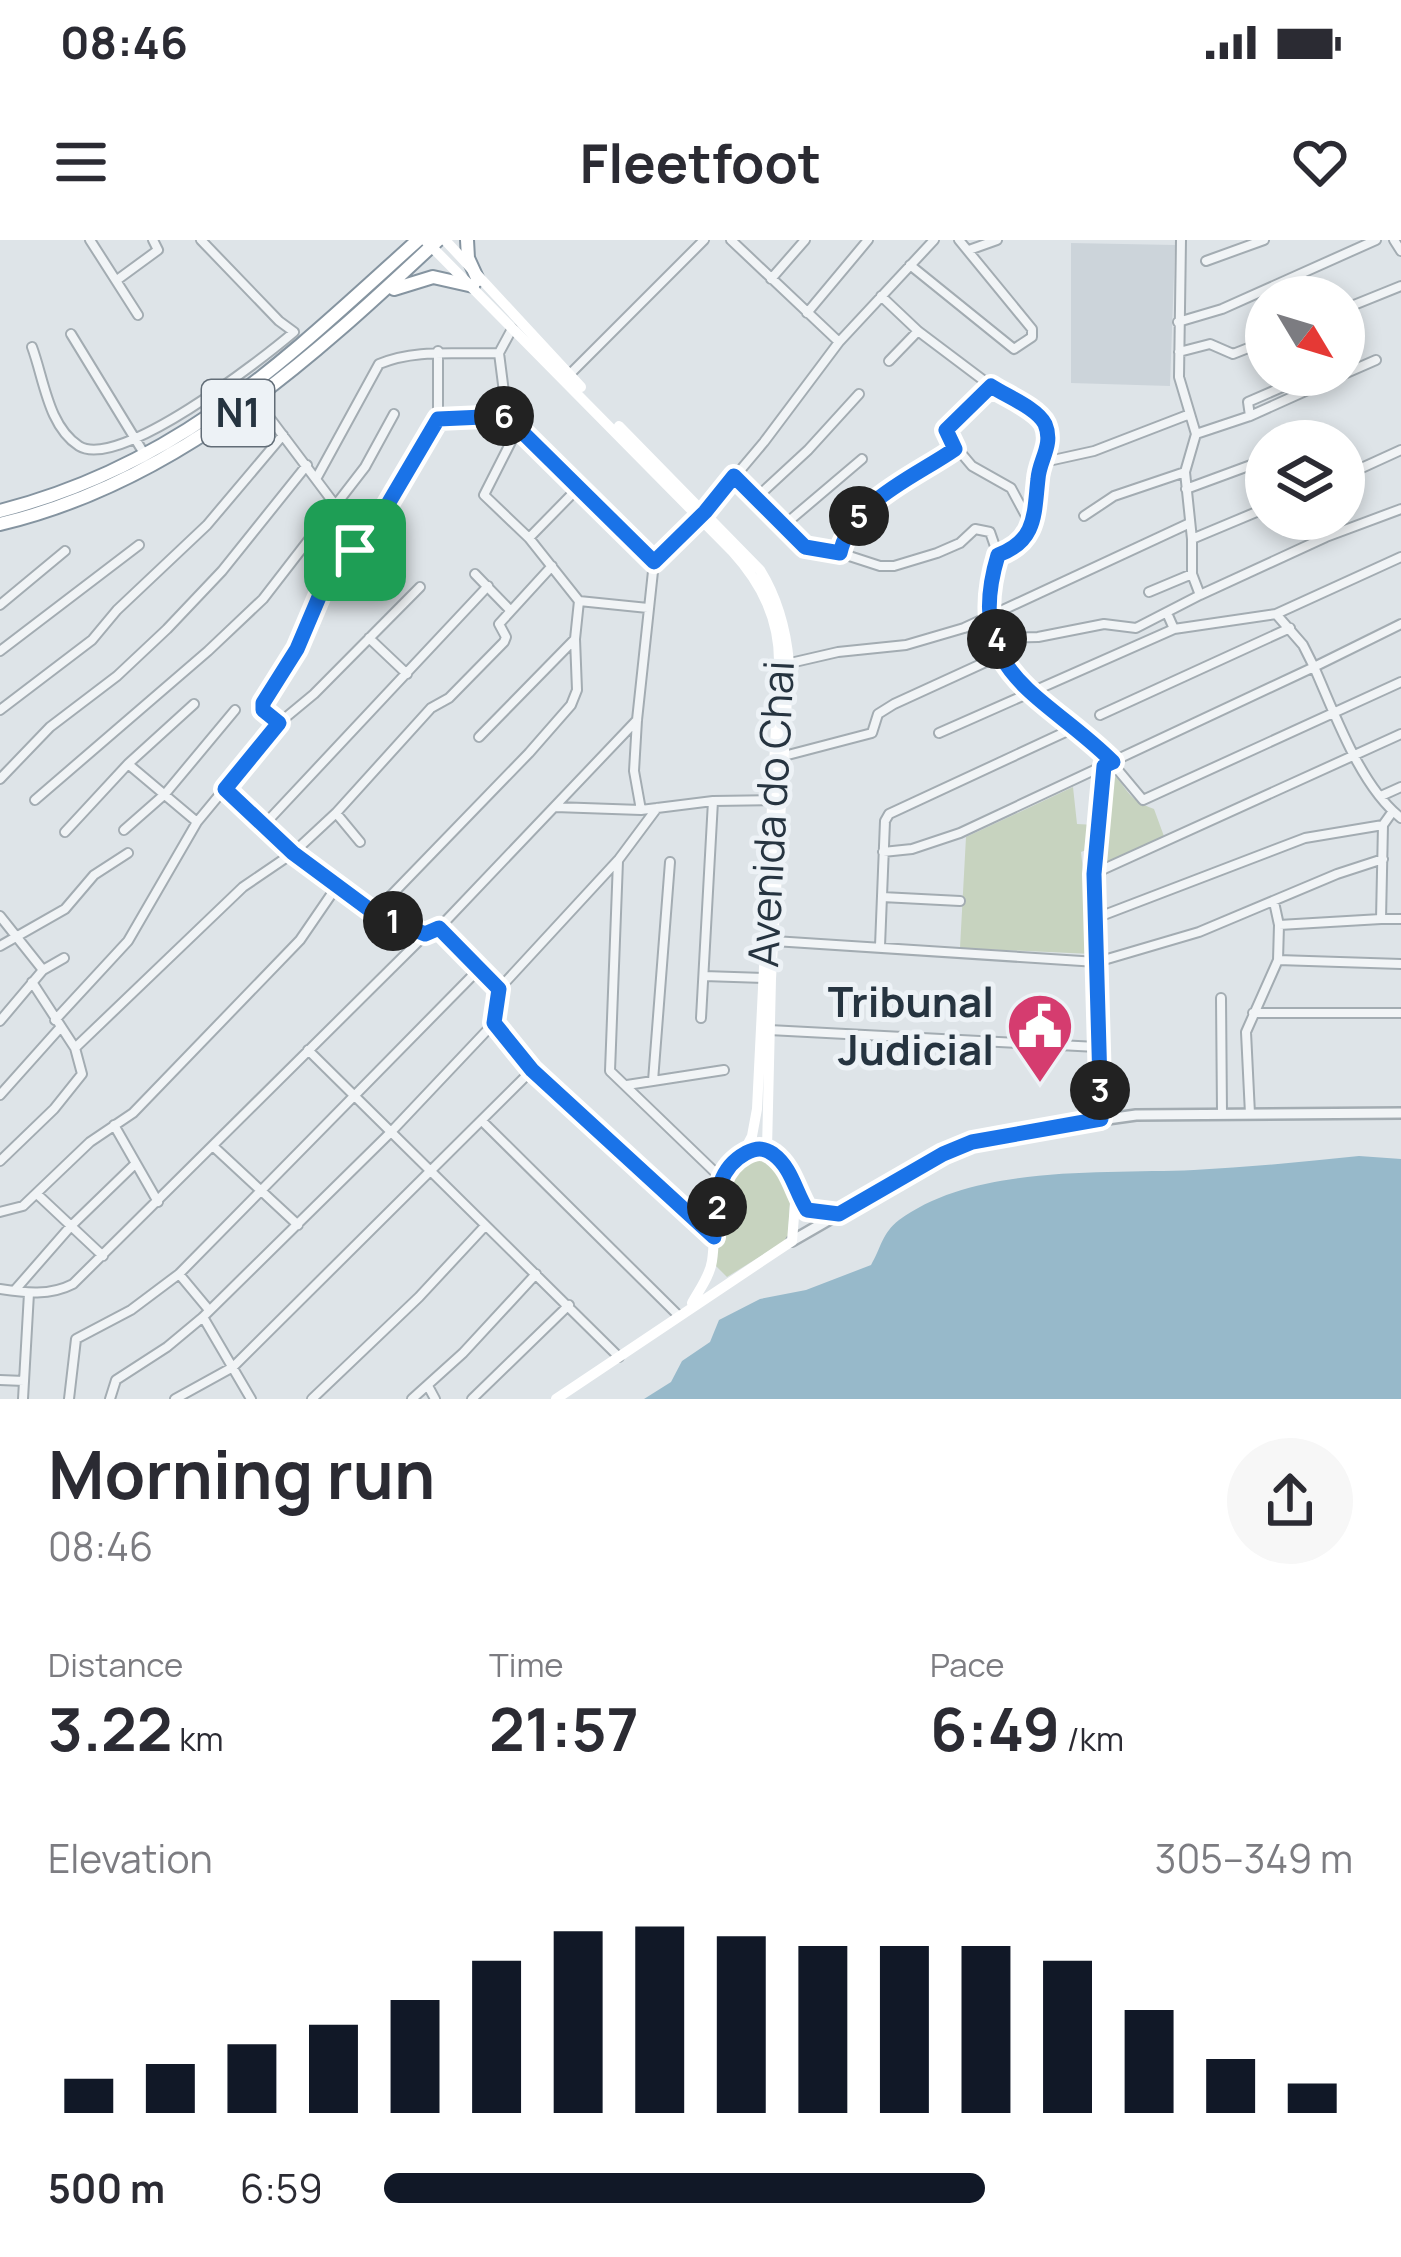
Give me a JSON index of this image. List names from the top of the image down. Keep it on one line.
{"streets":{"highway":["N1"],"main road":["Avenida do Chai"]},"crossings":[["N1","Avenida do Chai"]],"places":{"public building":["Tribunal Judicial"]},"north":"bottom right","page":{"status":"08:46","header":"Fleetfoot","pins":["6","5","4","1","3","2"],"heading":["Morning run","08:46"],"stats":[["Distance","3.22 km"],["Time","21:57"],["Pace","6:49 /km"]],"chart":["Elevation","305–349 m"],"list":[{"name":"500 m","note":"6:59"}]}}
